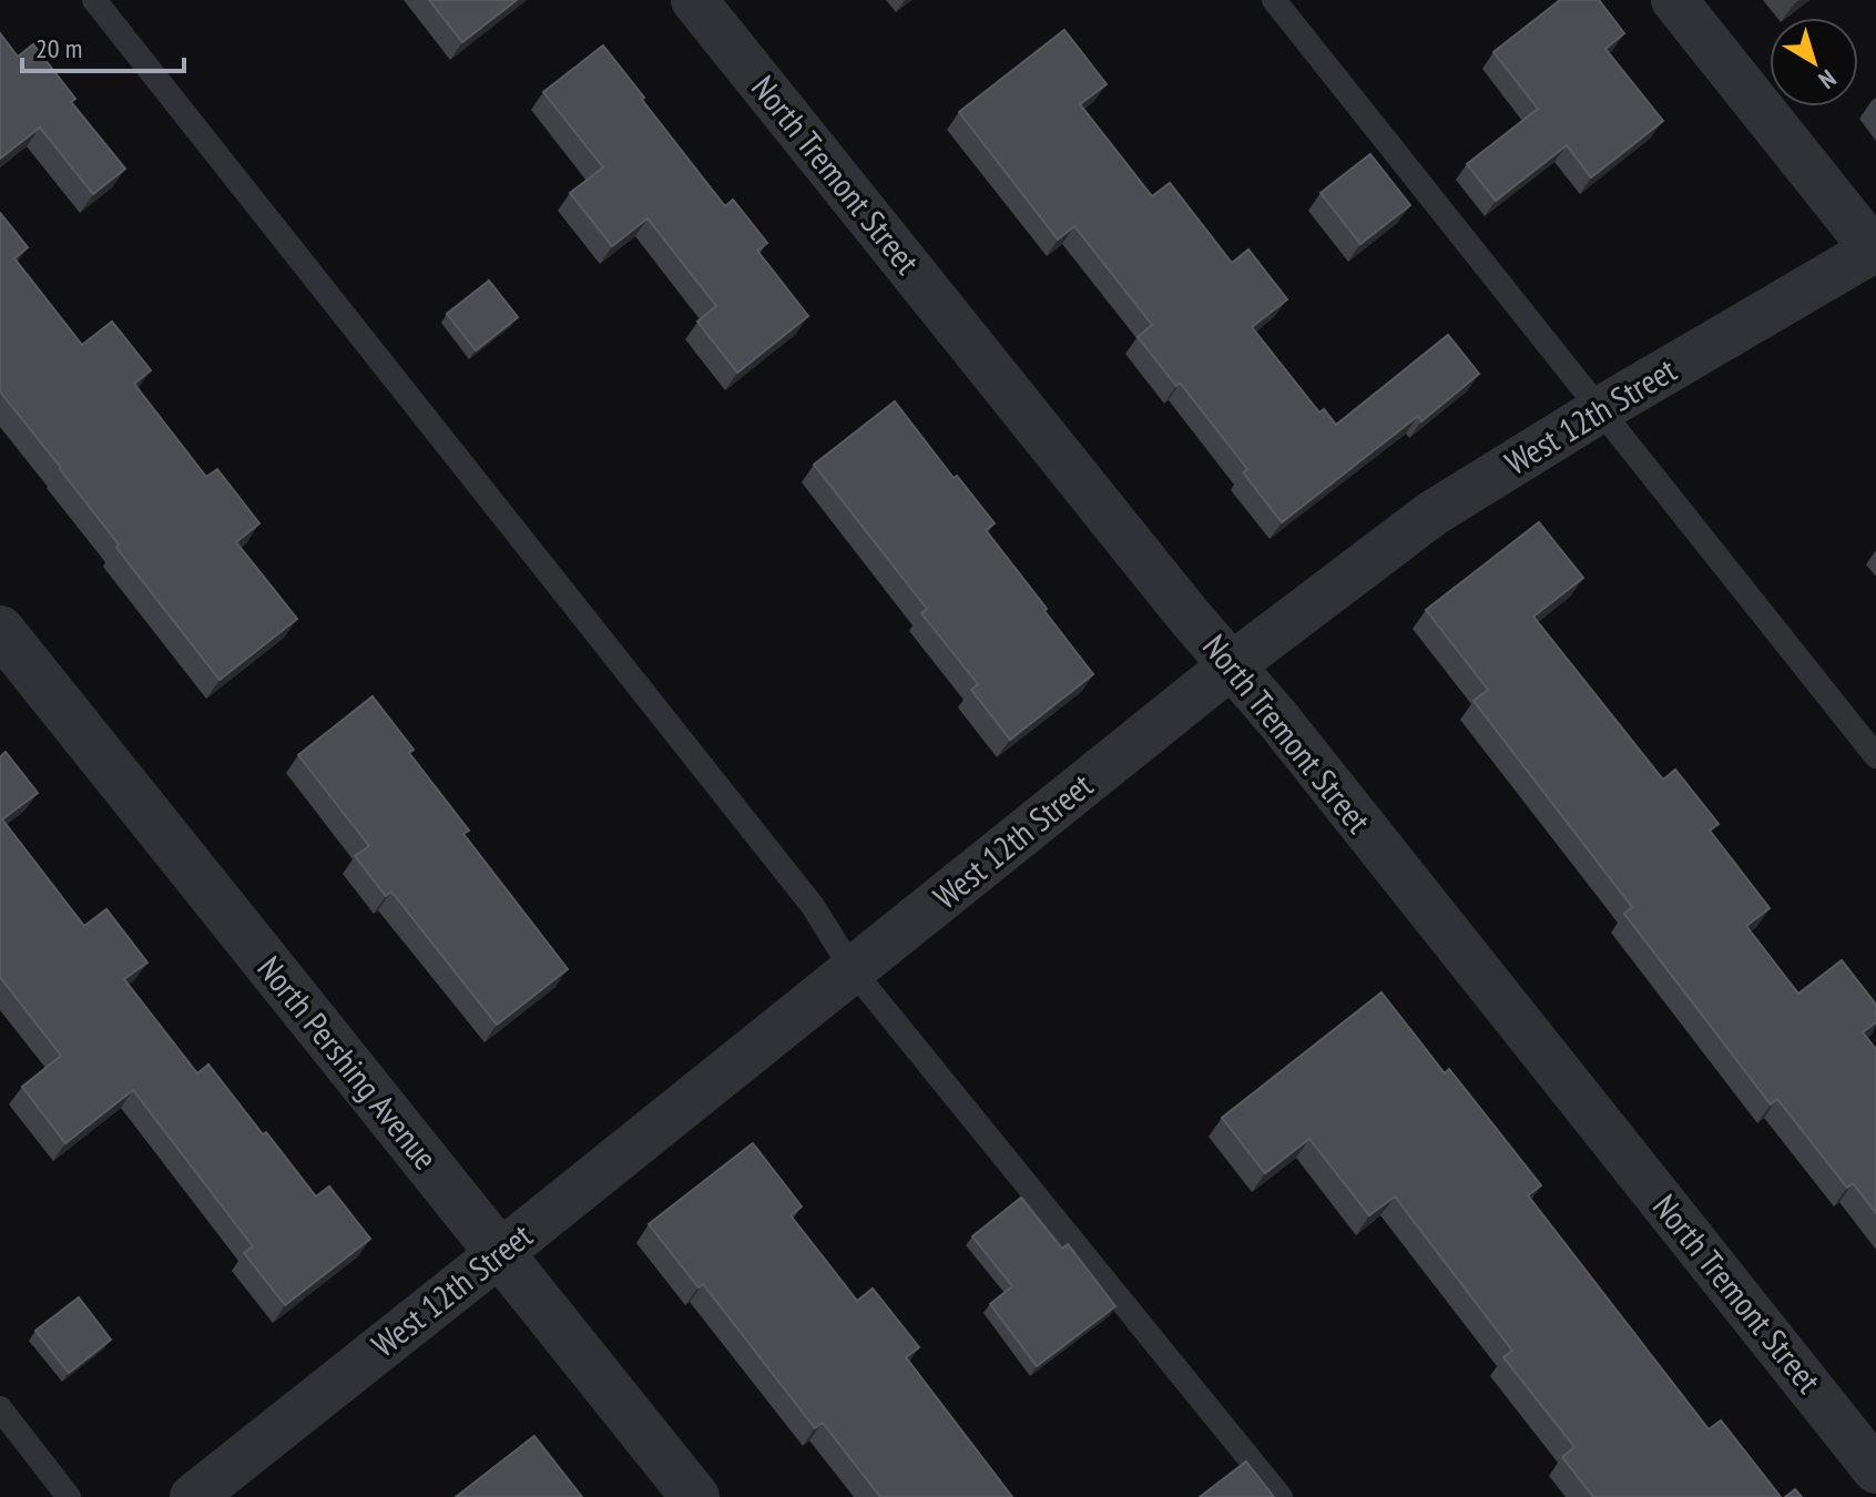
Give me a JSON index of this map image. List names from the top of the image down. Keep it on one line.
{"streets":{"street":["North Tremont Street","West 12th Street","North Pershing Avenue"]},"crossings":[["North Tremont Street","West 12th Street"],["West 12th Street","North Pershing Avenue"]],"scale_bar":"20 m","north":"bottom right"}
